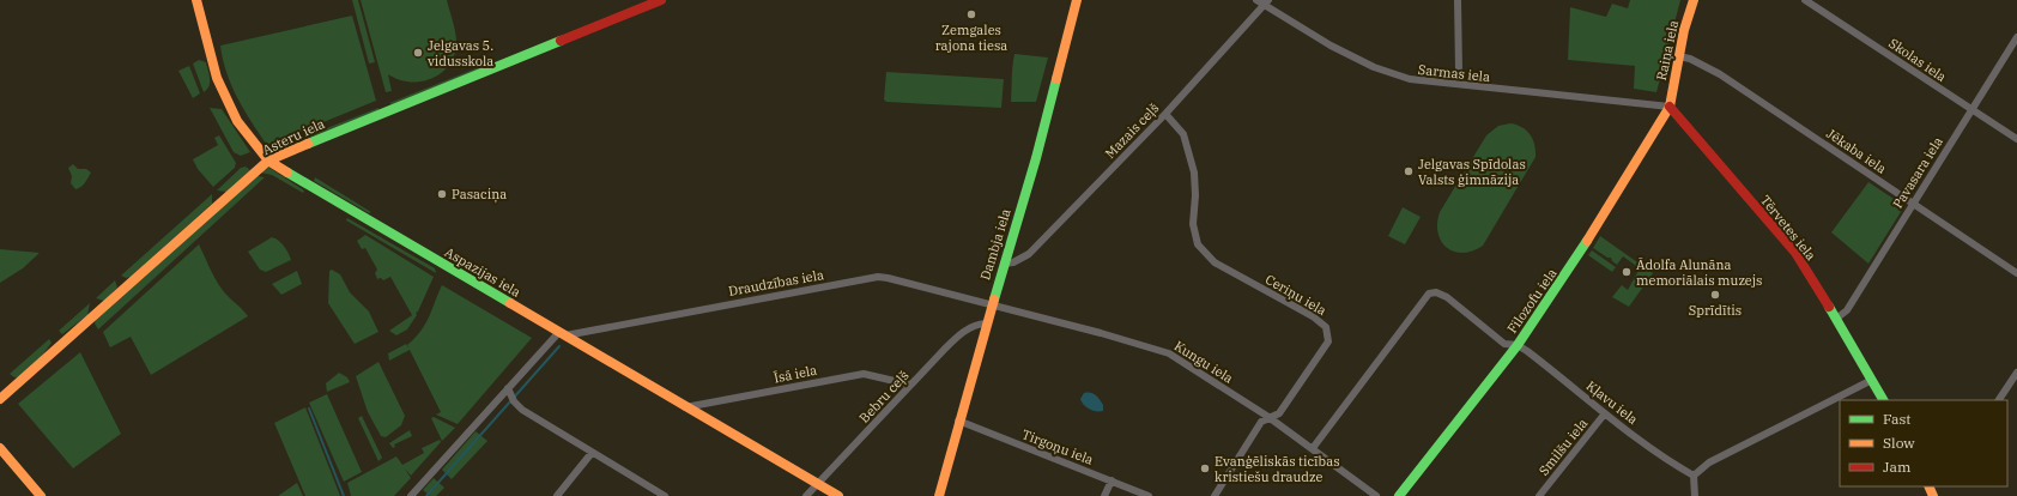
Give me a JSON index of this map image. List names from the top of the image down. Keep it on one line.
{"streets":{"street":["Raiņa iela","Skolas iela","Sarmas iela","Mazais ceļš","Asteru iela","Jēkaba iela","Pavasara iela","Tērvetes iela","Dambja iela","Aspazijas iela","Draudzības iela","Ceriņu iela","Filozofu iela","Kungu iela","Īsā iela","Bebru ceļš","Kļavu iela","Tirgoņu iela","Smilšu iela"]},"crossings":[["Raiņa iela","Sarmas iela"],["Raiņa iela","Jēkaba iela"],["Raiņa iela","Tērvetes iela"],["Raiņa iela","Filozofu iela"],["Skolas iela","Pavasara iela"],["Sarmas iela","Mazais ceļš"],["Sarmas iela","Tērvetes iela"],["Sarmas iela","Filozofu iela"],["Mazais ceļš","Dambja iela"],["Mazais ceļš","Ceriņu iela"],["Asteru iela","Aspazijas iela"],["Jēkaba iela","Pavasara iela"],["Pavasara iela","Tērvetes iela"],["Tērvetes iela","Filozofu iela"],["Dambja iela","Draudzības iela"],["Dambja iela","Kungu iela"],["Dambja iela","Bebru ceļš"],["Dambja iela","Tirgoņu iela"],["Aspazijas iela","Draudzības iela"],["Aspazijas iela","Īsā iela"],["Aspazijas iela","Bebru ceļš"],["Draudzības iela","Kungu iela"],["Ceriņu iela","Kungu iela"],["Filozofu iela","Kļavu iela"],["Īsā iela","Bebru ceļš"],["Kļavu iela","Smilšu iela"]],"places":["Zemgales rajona tiesa","Jelgavas 5. vidusskola","Jelgavas Spīdolas Valsts ģimnāzija","Pasaciņa","Ādolfa Alunāna memoriālais muzejs","Sprīdītis","Evanģēliskās ticības kristiešu draudze"],"legend":["Fast","Slow","Jam"]}
